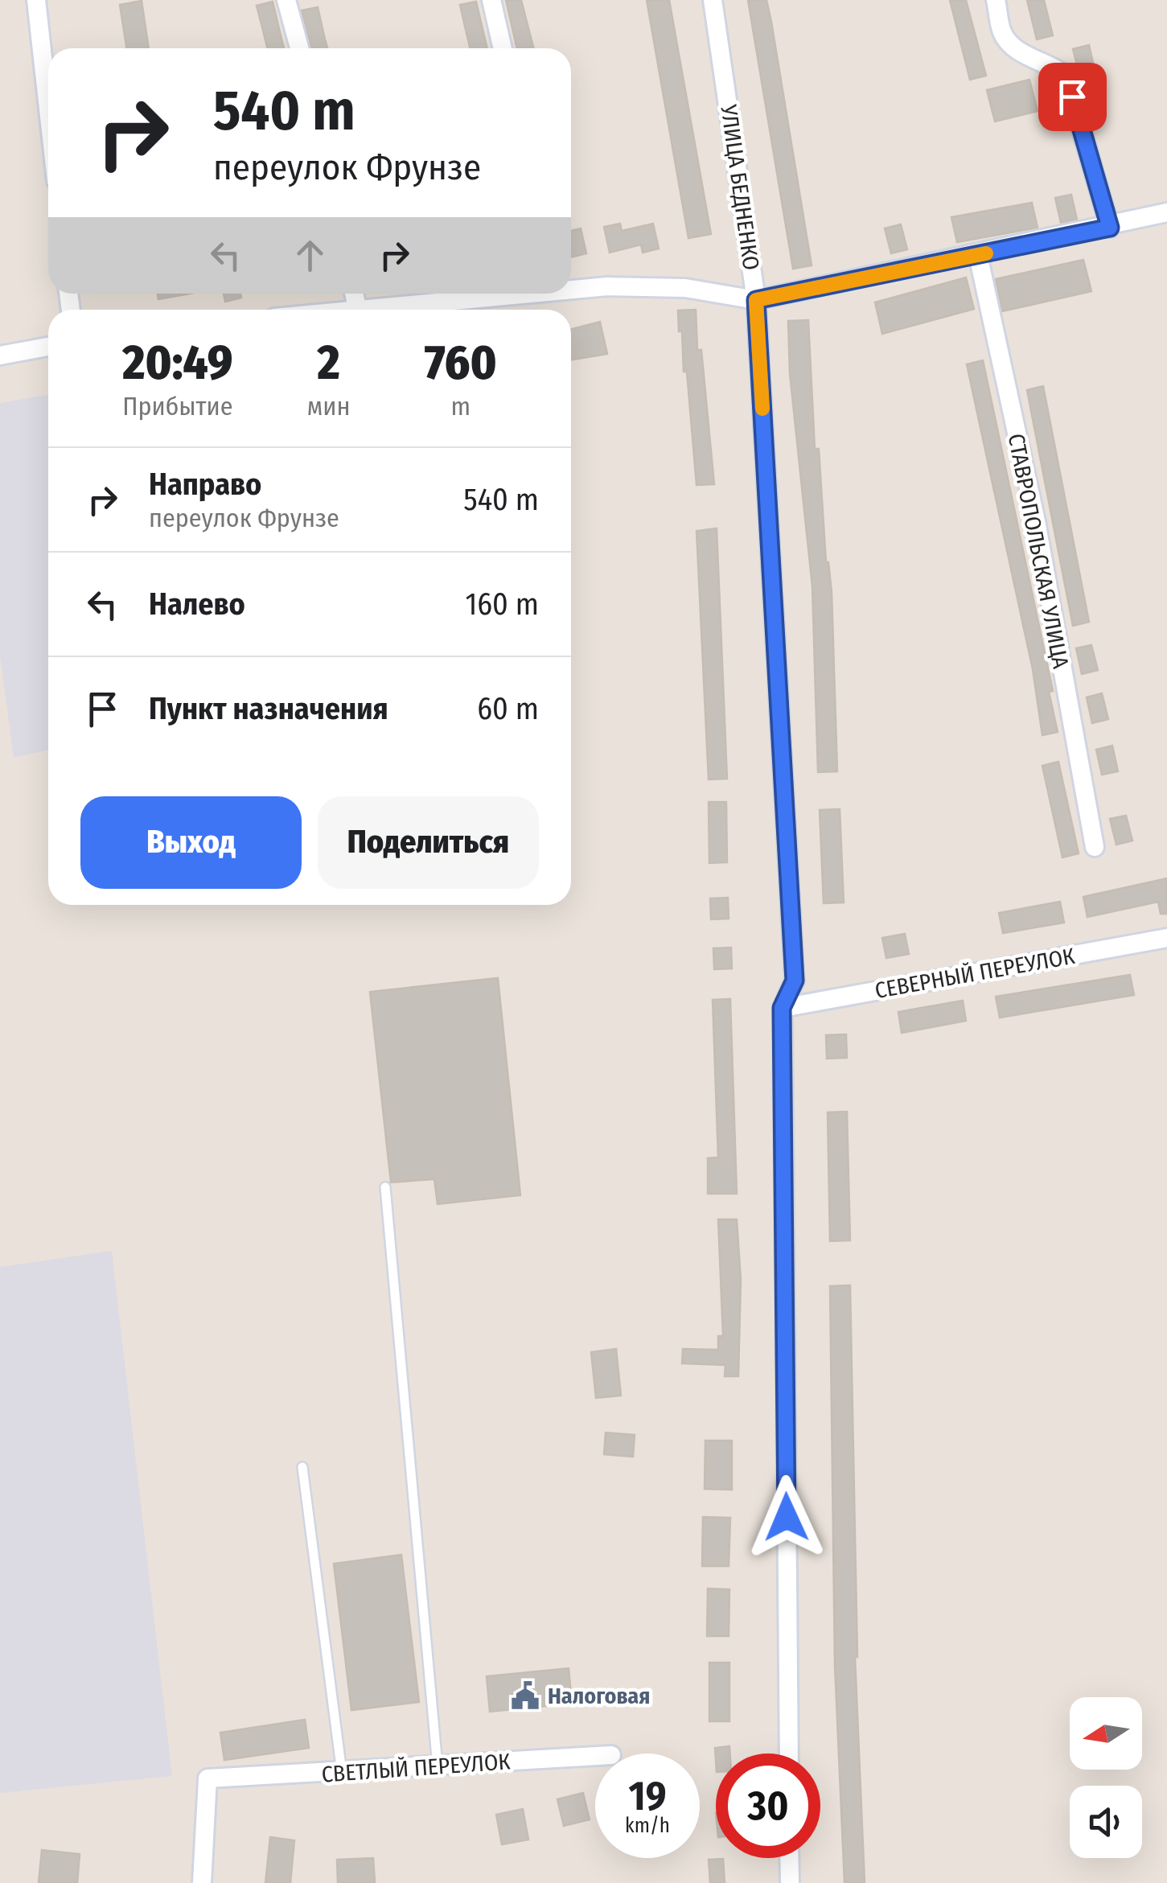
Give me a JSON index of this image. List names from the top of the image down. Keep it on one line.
{"streets":{"street":["УЛИЦА БЕДНЕНКО","СТАВРОПОЛЬСКАЯ УЛИЦА","СЕВЕРНЫЙ ПЕРЕУЛОК","СВЕТЛЫЙ ПЕРЕУЛОК"]},"crossings":[["УЛИЦА БЕДНЕНКО","СЕВЕРНЫЙ ПЕРЕУЛОК"]],"places":{"public building":["Налоговая"]},"north":"left","page":{"turn":["540 m","переулок Фрунзе"],"eta":["20:49","Прибытие","2","мин","760","m"],"list":[{"name":"Направо","note":"переулок Фрунзе","value":"540 m"},{"name":"Налево","value":"160 m"},{"name":"Пункт назначения","value":"60 m"}],"buttons":["Выход","Поделиться"],"speed":"19 km/h","limit":"30"}}
